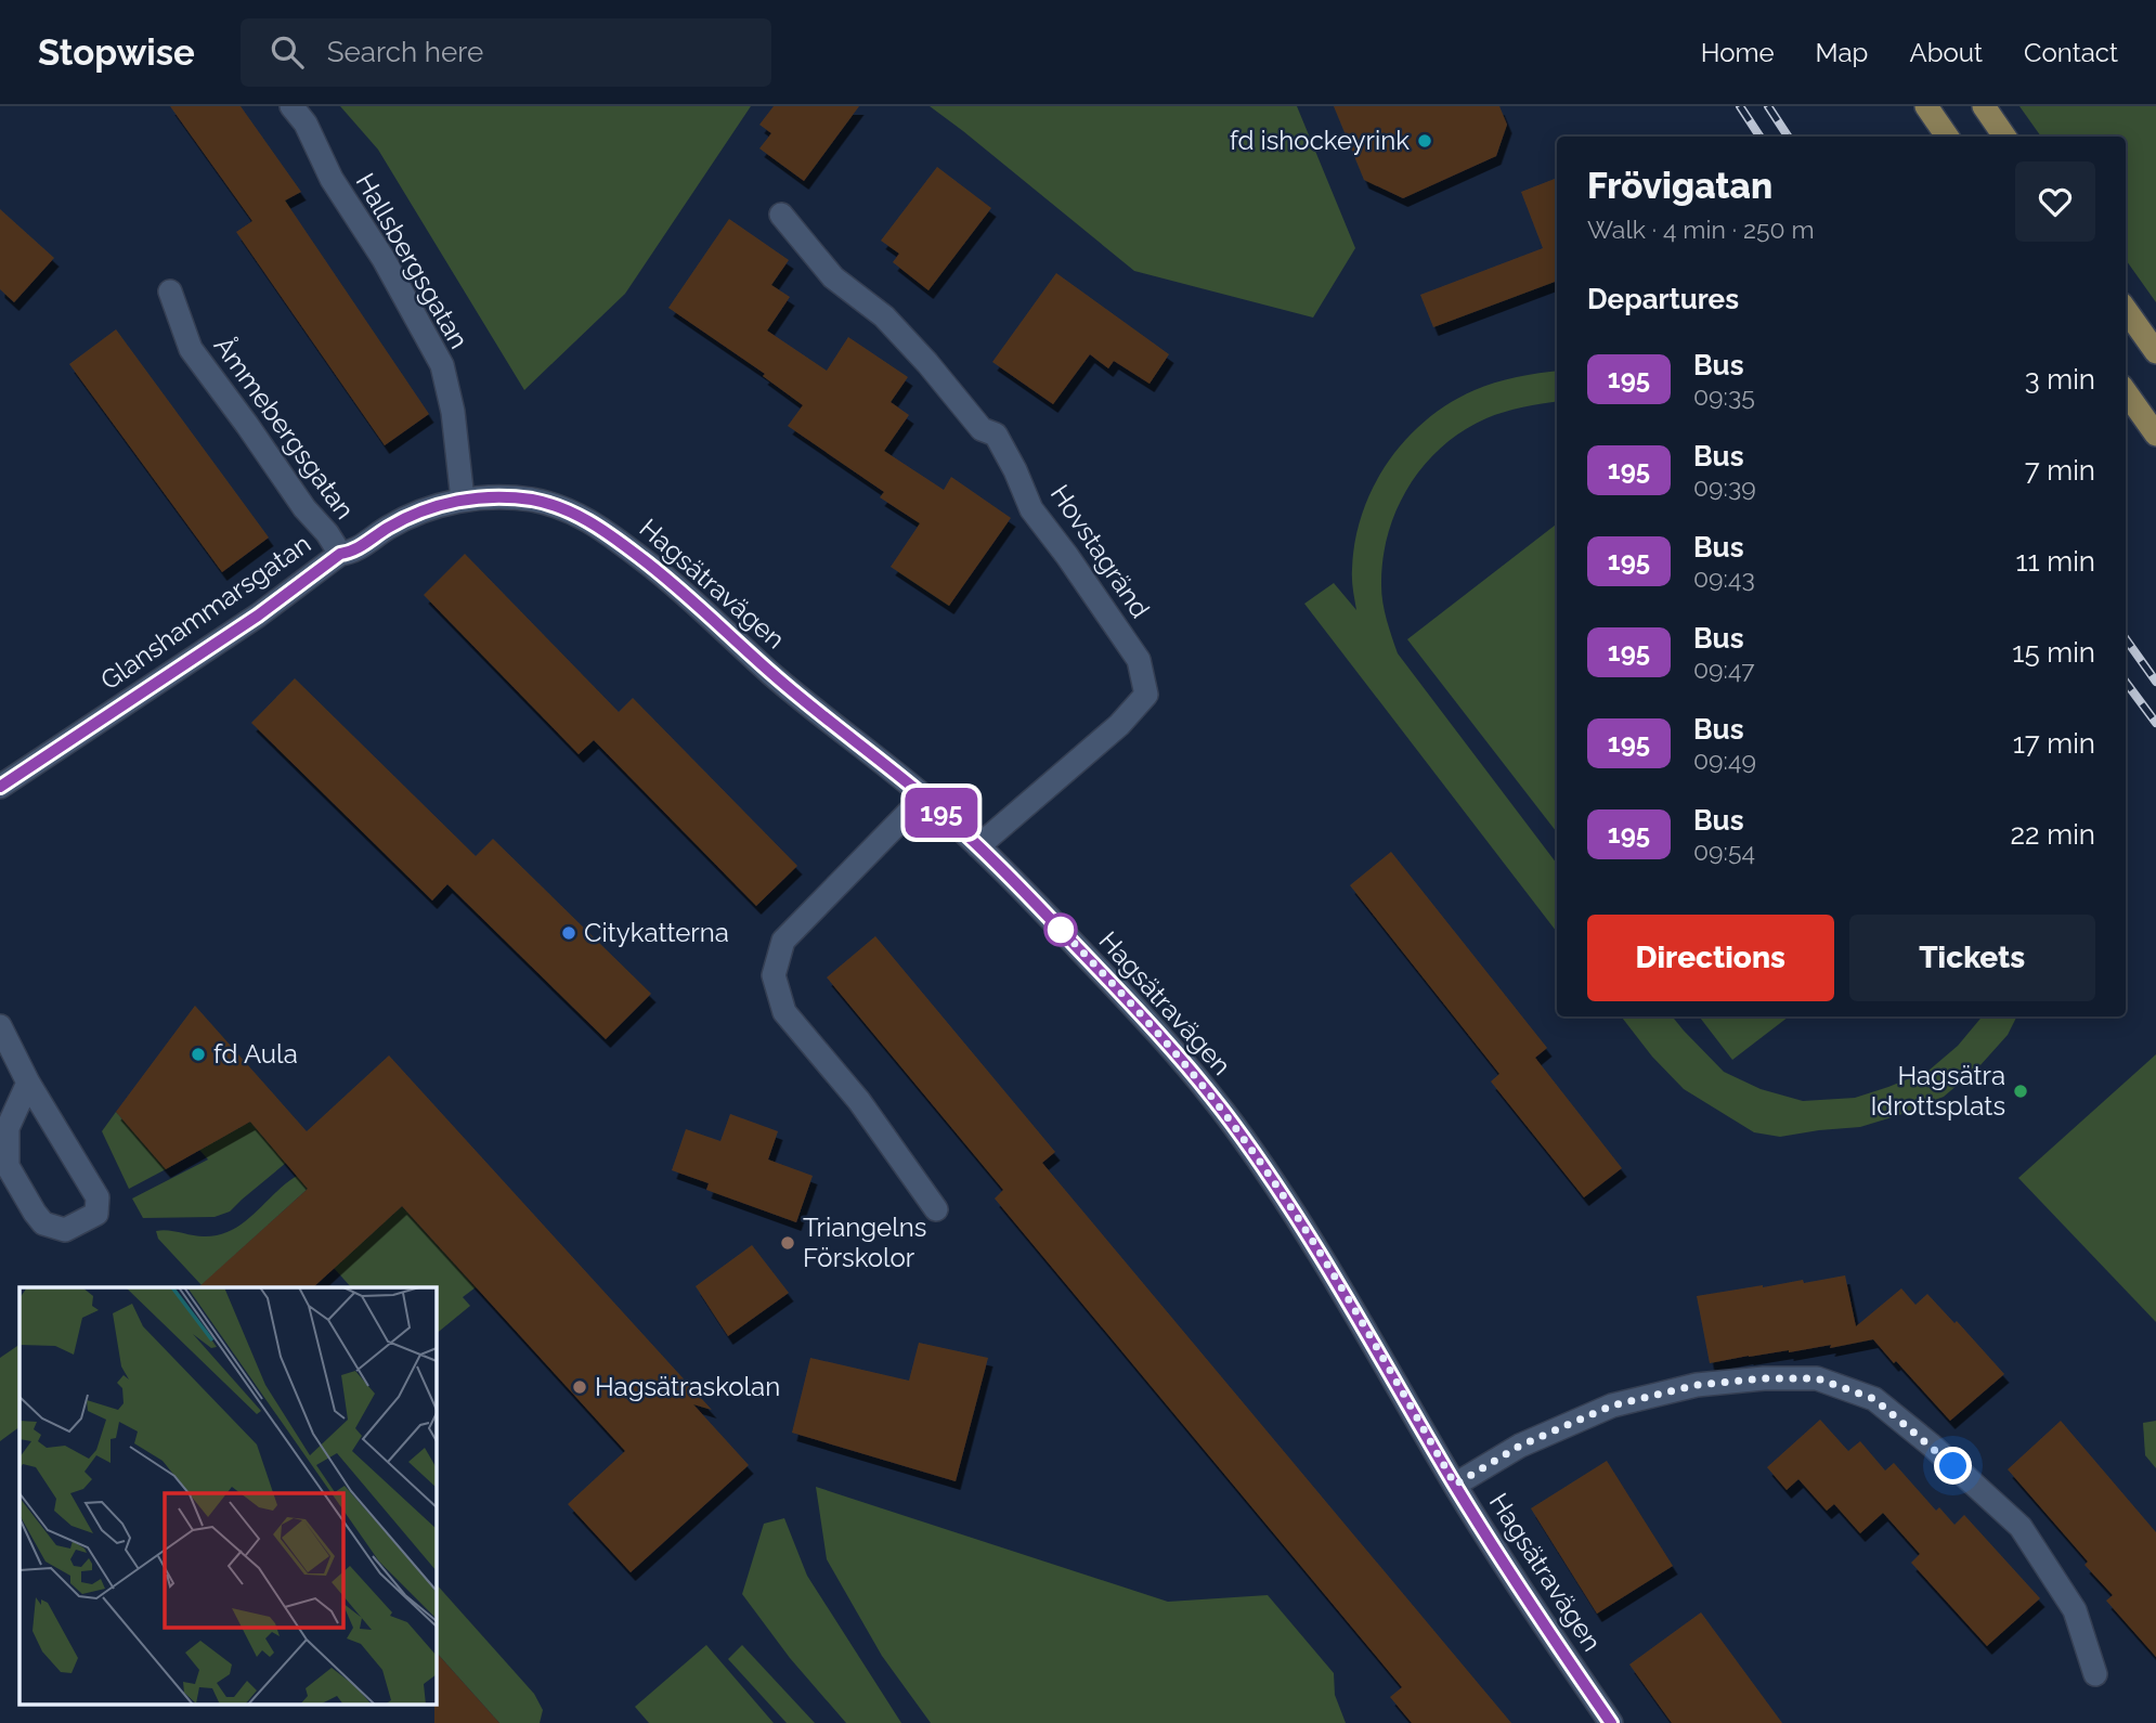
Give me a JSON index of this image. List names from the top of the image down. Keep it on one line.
{"streets":{"street":["Hallsbergsgatan","Åmmebergsgatan","Hovstagränd","Hagsätravägen","Glanshammarsgatan"]},"crossings":[["Hallsbergsgatan","Glanshammarsgatan"],["Åmmebergsgatan","Glanshammarsgatan"],["Hovstagränd","Hagsätravägen"],["Hagsätravägen","Glanshammarsgatan"]],"places":["fd ishockeyrink","Citykatterna","fd Aula","Hagsätra Idrottsplats","Triangelns Förskolor","Hagsätraskolan"],"lines":["bus line 195"],"page":{"header":"Stopwise","search":"Search here","nav":["Home","Map","About","Contact"],"on_map":"195","heading":[["Frövigatan","Walk · 4 min · 250 m"],"Departures"],"list":[{"mark":"195","name":"Bus","note":"09:35","value":"3 min"},{"mark":"195","name":"Bus","note":"09:39","value":"7 min"},{"mark":"195","name":"Bus","note":"09:43","value":"11 min"},{"mark":"195","name":"Bus","note":"09:47","value":"15 min"},{"mark":"195","name":"Bus","note":"09:49","value":"17 min"},{"mark":"195","name":"Bus","note":"09:54","value":"22 min"}],"buttons":["Directions","Tickets"]}}
